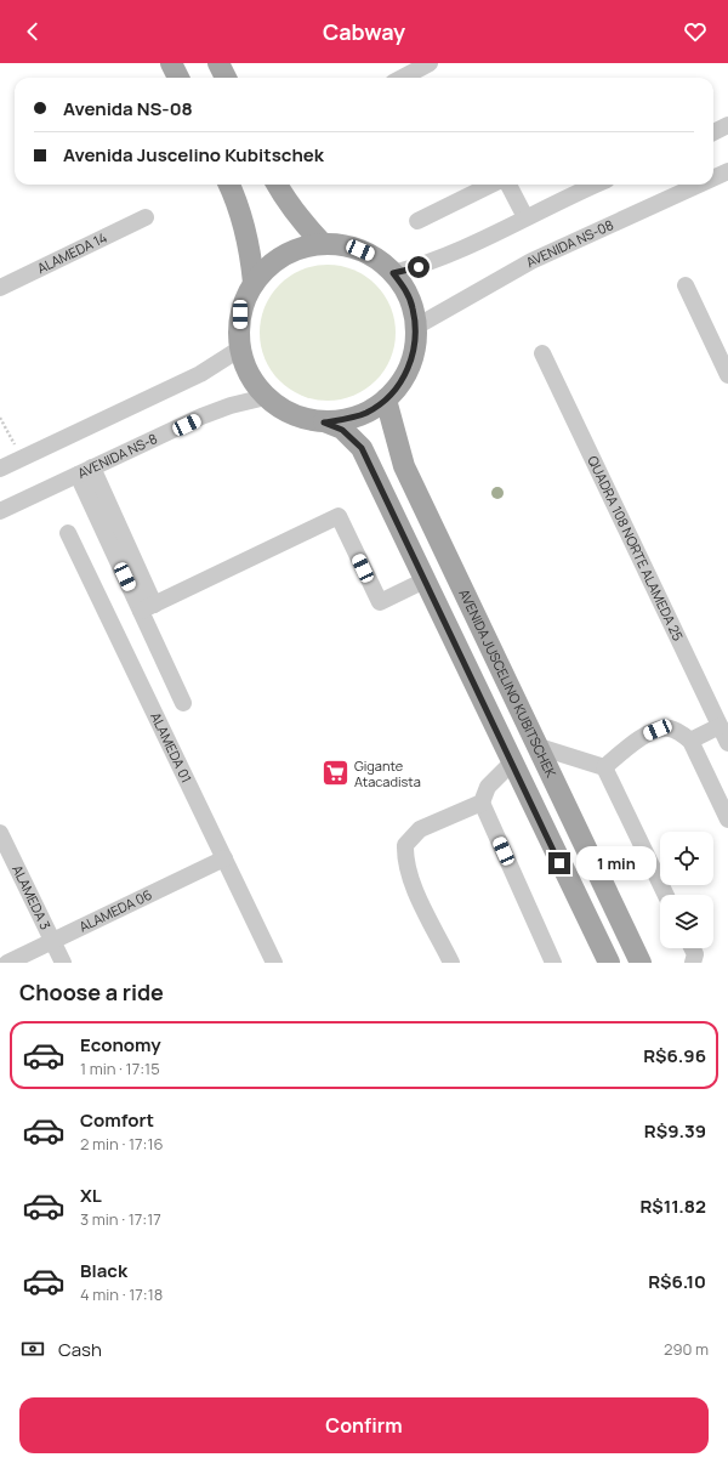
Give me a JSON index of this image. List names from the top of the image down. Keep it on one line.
{"streets":{"main road":["AVENIDA JUSCELINO KUBITSCHEK"],"street":["AVENIDA NS-08","ALAMEDA 14","AVENIDA NS-8","QUADRA 108 NORTE ALAMEDA 25","ALAMEDA 01","ALAMEDA 3","ALAMEDA 06"]},"crossings":[["ALAMEDA 01","ALAMEDA 06"],["ALAMEDA 3","ALAMEDA 06"]],"places":{"supermarket":["Gigante Atacadista"]},"page":{"header":"Cabway","banner":["Avenida NS-08","Avenida Juscelino Kubitschek"],"bubble":"1 min","heading":"Choose a ride","list":[{"name":"Economy","note":"1 min · 17:15","value":"R$6.96"},{"name":"Comfort","note":"2 min · 17:16","value":"R$9.39"},{"name":"XL","note":"3 min · 17:17","value":"R$11.82"},{"name":"Black","note":"4 min · 17:18","value":"R$6.10"}],"pay":["Cash","290 m"],"buttons":"Confirm"}}
